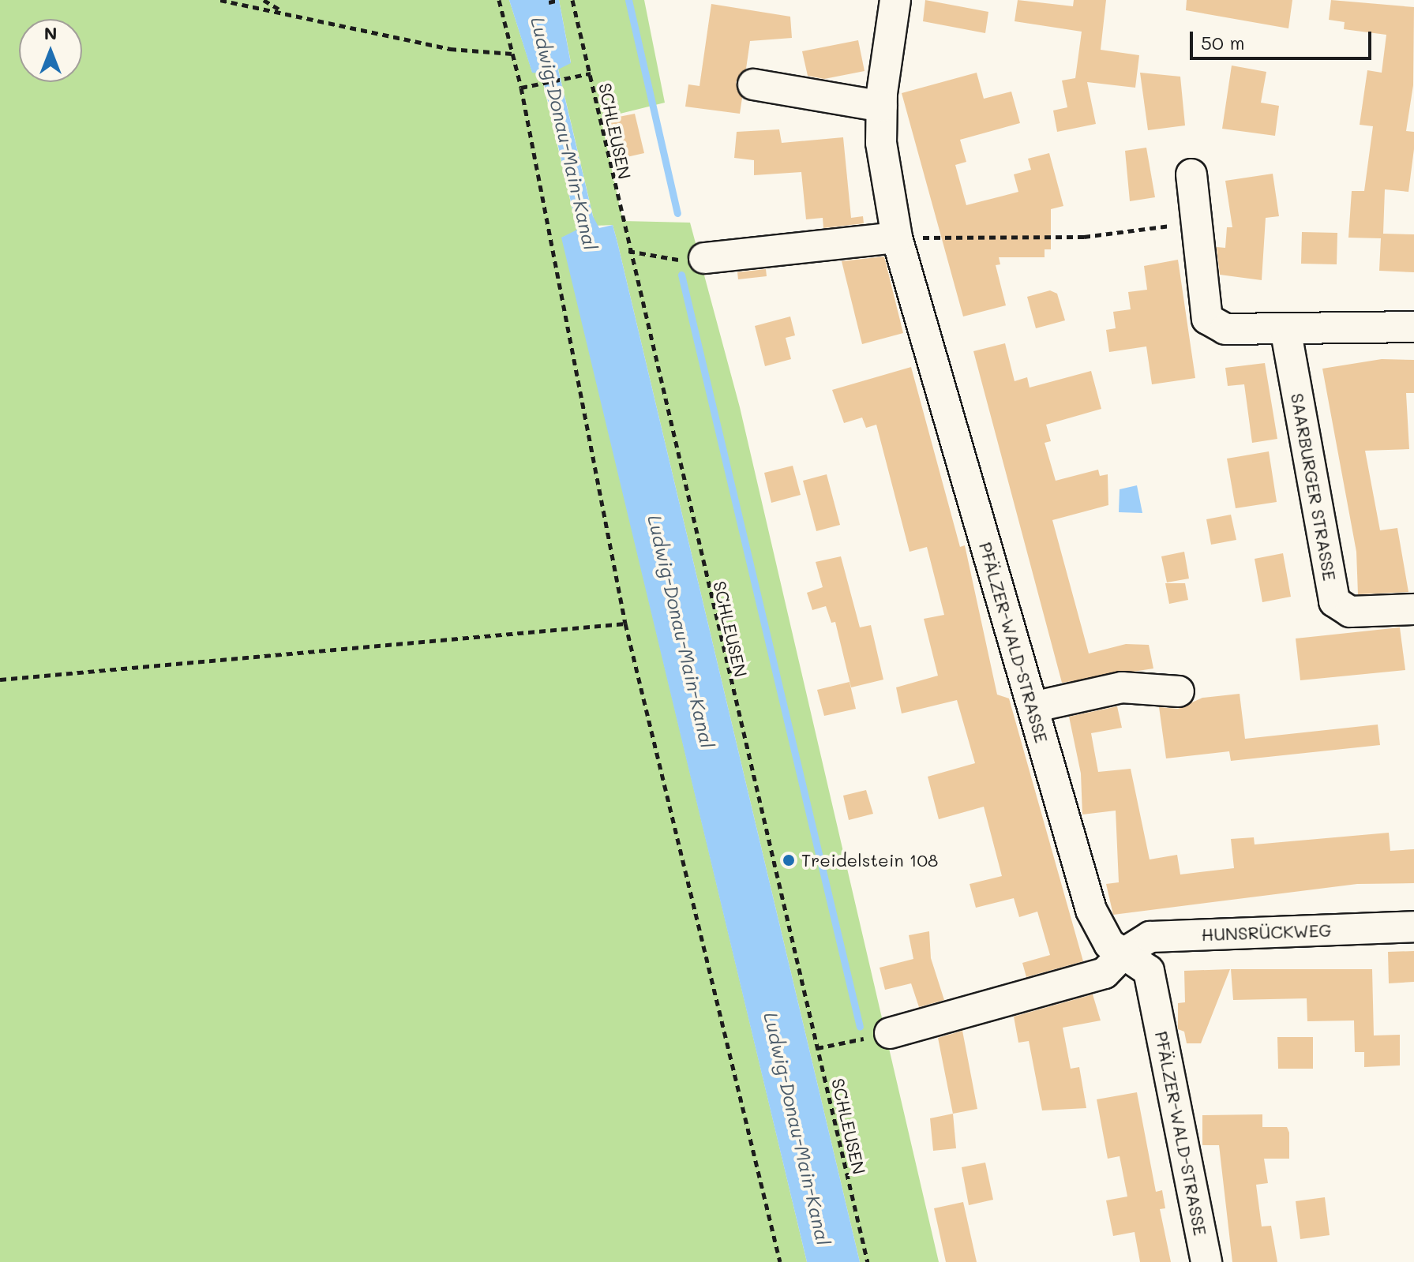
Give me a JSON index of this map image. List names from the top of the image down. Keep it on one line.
{"streets":{"street":["SAARBURGER STRASSE","PFÄLZER-WALD-STRASSE","HUNSRÜCKWEG"],"path":["SCHLEUSEN"]},"crossings":[["PFÄLZER-WALD-STRASSE","HUNSRÜCKWEG"]],"water":["Ludwig-Donau-Main-Kanal"],"places":["Treidelstein 108"],"scale_bar":"50 m","north":"top"}
